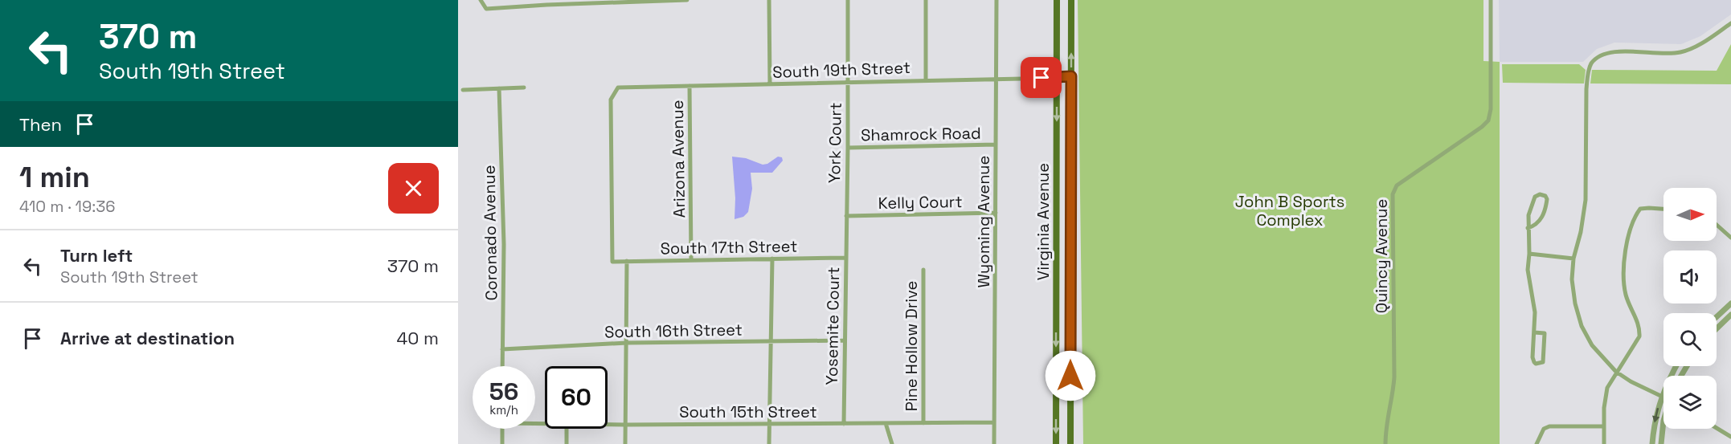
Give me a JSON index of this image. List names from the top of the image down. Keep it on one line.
{"streets":{"main road":["Virginia Avenue"],"street":["South 19th Street","Shamrock Road","York Court","Arizona Avenue","Kelly Court","Wyoming Avenue","Coronado Avenue","South 17th Street","Quincy Avenue","Yosemite Court","South 16th Street","Pine Hollow Drive","South 15th Street"]},"crossings":[["South 19th Street","York Court"],["South 19th Street","Arizona Avenue"],["South 19th Street","Wyoming Avenue"],["South 19th Street","Virginia Avenue"],["South 19th Street","South 17th Street"],["Shamrock Road","York Court"],["Shamrock Road","Wyoming Avenue"],["York Court","Kelly Court"],["York Court","South 17th Street"],["York Court","Yosemite Court"],["Arizona Avenue","South 17th Street"],["Kelly Court","Wyoming Avenue"],["Wyoming Avenue","South 15th Street"],["Coronado Avenue","South 16th Street"],["South 17th Street","Yosemite Court"],["Yosemite Court","South 16th Street"],["Yosemite Court","South 15th Street"],["Pine Hollow Drive","South 15th Street"]],"parks":["John B Sports Complex"],"north":"right","page":{"turn":["370 m","South 19th Street"],"then":"Then","heading":["1 min","410 m · 19:36"],"list":[{"name":"Turn left","note":"South 19th Street","value":"370 m"},{"name":"Arrive at destination","value":"40 m"}],"speed":"56 km/h","limit":"60"}}
